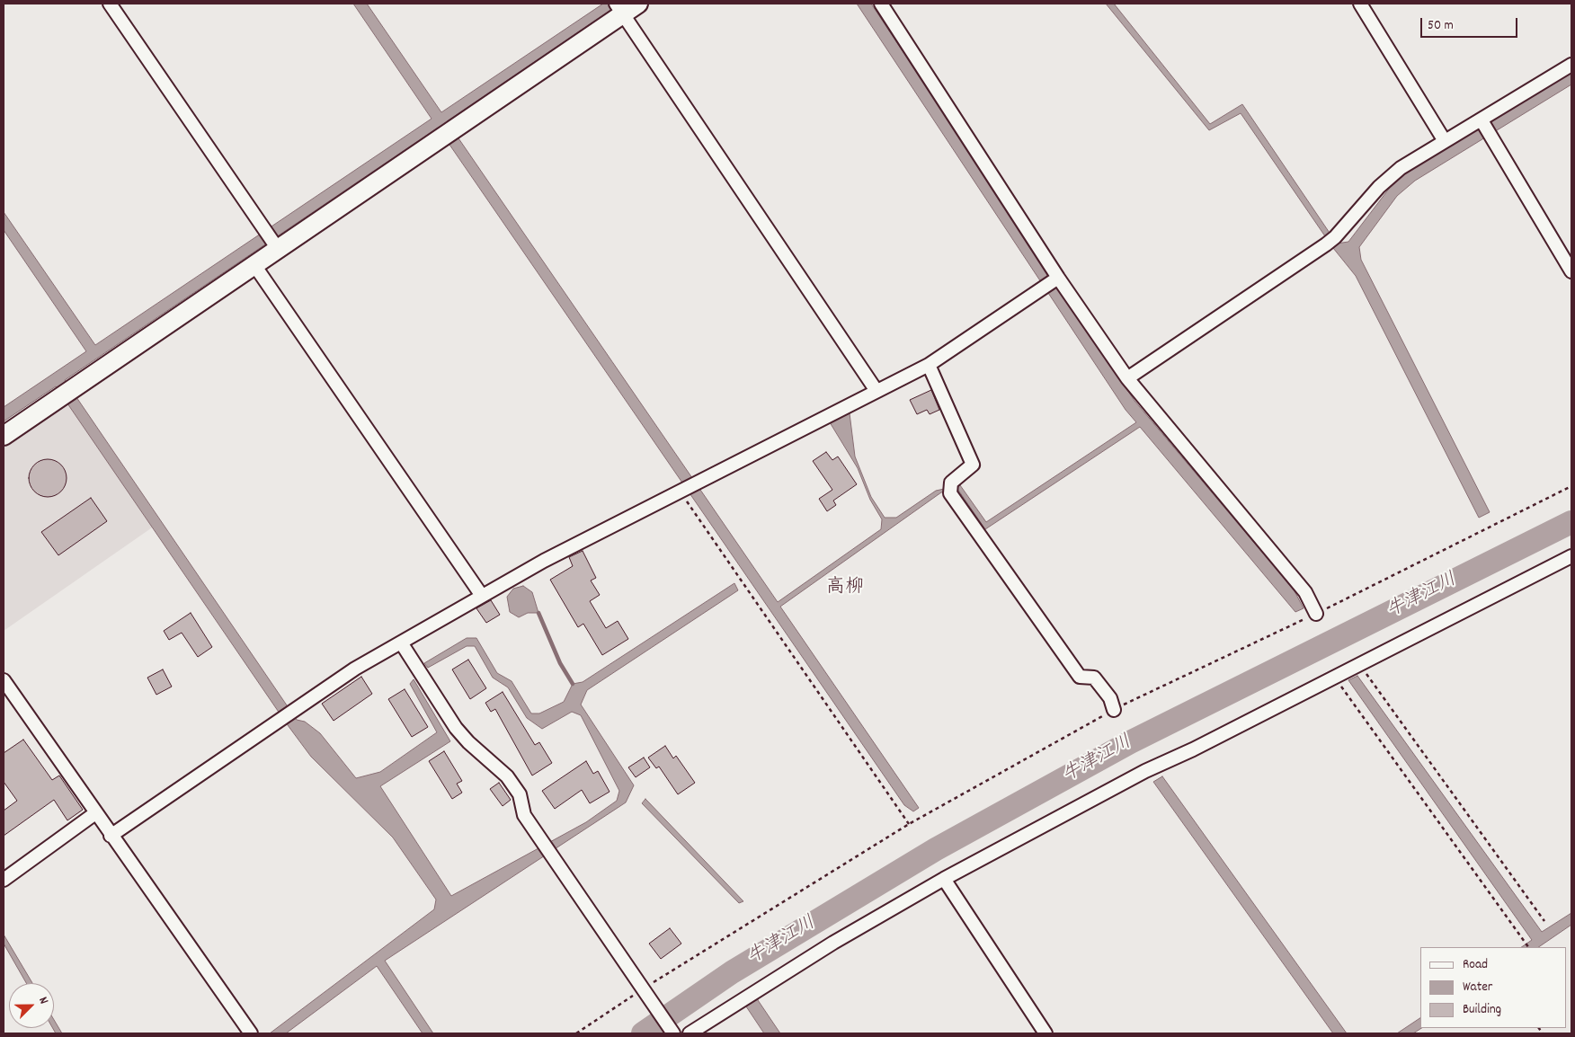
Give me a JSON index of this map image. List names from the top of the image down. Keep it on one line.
{"districts":["高柳"],"water":["牛津江川"],"legend":["Road","Water","Building"],"scale_bar":"50 m","north":"top right"}
